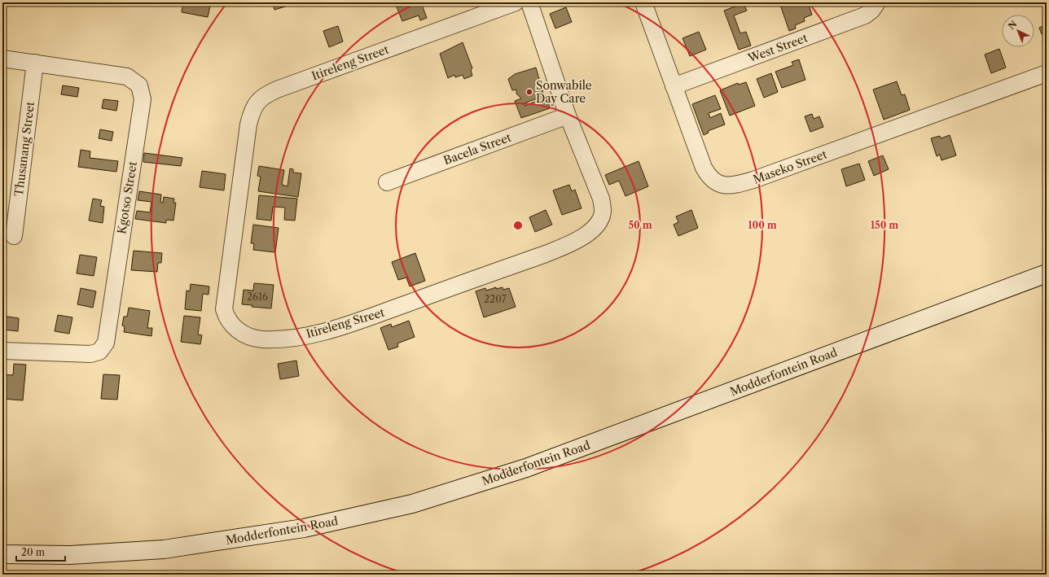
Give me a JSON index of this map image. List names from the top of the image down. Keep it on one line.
{"streets":{"main road":["Modderfontein Road"],"street":["West Street","Itireleng Street","Thusanang Street","Bacela Street","Maseko Street","Kgotso Street"]},"crossings":[["West Street","Maseko Street"],["Itireleng Street","Bacela Street"],["Thusanang Street","Kgotso Street"]],"places":["Sonwabile Day Care"],"house_numbers":["2616","2207"],"scale_bar":"20 m","north":"top left","rings":["50 m","100 m","150 m"]}
